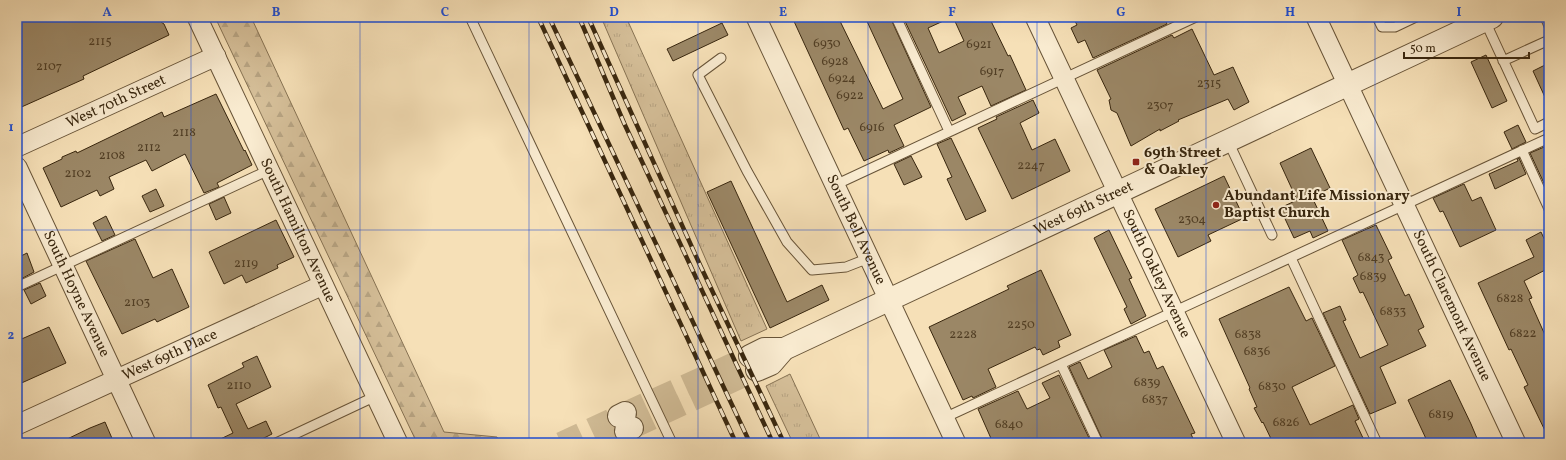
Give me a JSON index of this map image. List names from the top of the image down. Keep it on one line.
{"streets":{"street":["West 70th Street","West 69th Street","South Hamilton Avenue","South Bell Avenue","South Oakley Avenue","South Hoyne Avenue","South Claremont Avenue","West 69th Place"]},"crossings":[["West 70th Street","South Hamilton Avenue"],["West 69th Street","South Bell Avenue"],["West 69th Street","South Oakley Avenue"],["West 69th Street","South Claremont Avenue"],["South Hamilton Avenue","West 69th Place"],["South Hoyne Avenue","West 69th Place"]],"places":{"transit":["69th Street & Oakley"],"other":["Abundant Life Missionary Baptist Church"]},"house_numbers":["2115","6930","6921","6928","2107","6917","6924","2315","6922","2307","6916","2118","2112","2108","2247","2102","2304","6843","2119","6839","6828","2103","6833","2250","6822","2228","6838","6836","6839","2110","6830","6837","6819","6826","6840"],"scale_bar":"50 m","grid":{"columns":["A","B","C","D","E","F","G","H","I"],"rows":["1","2"]}}
